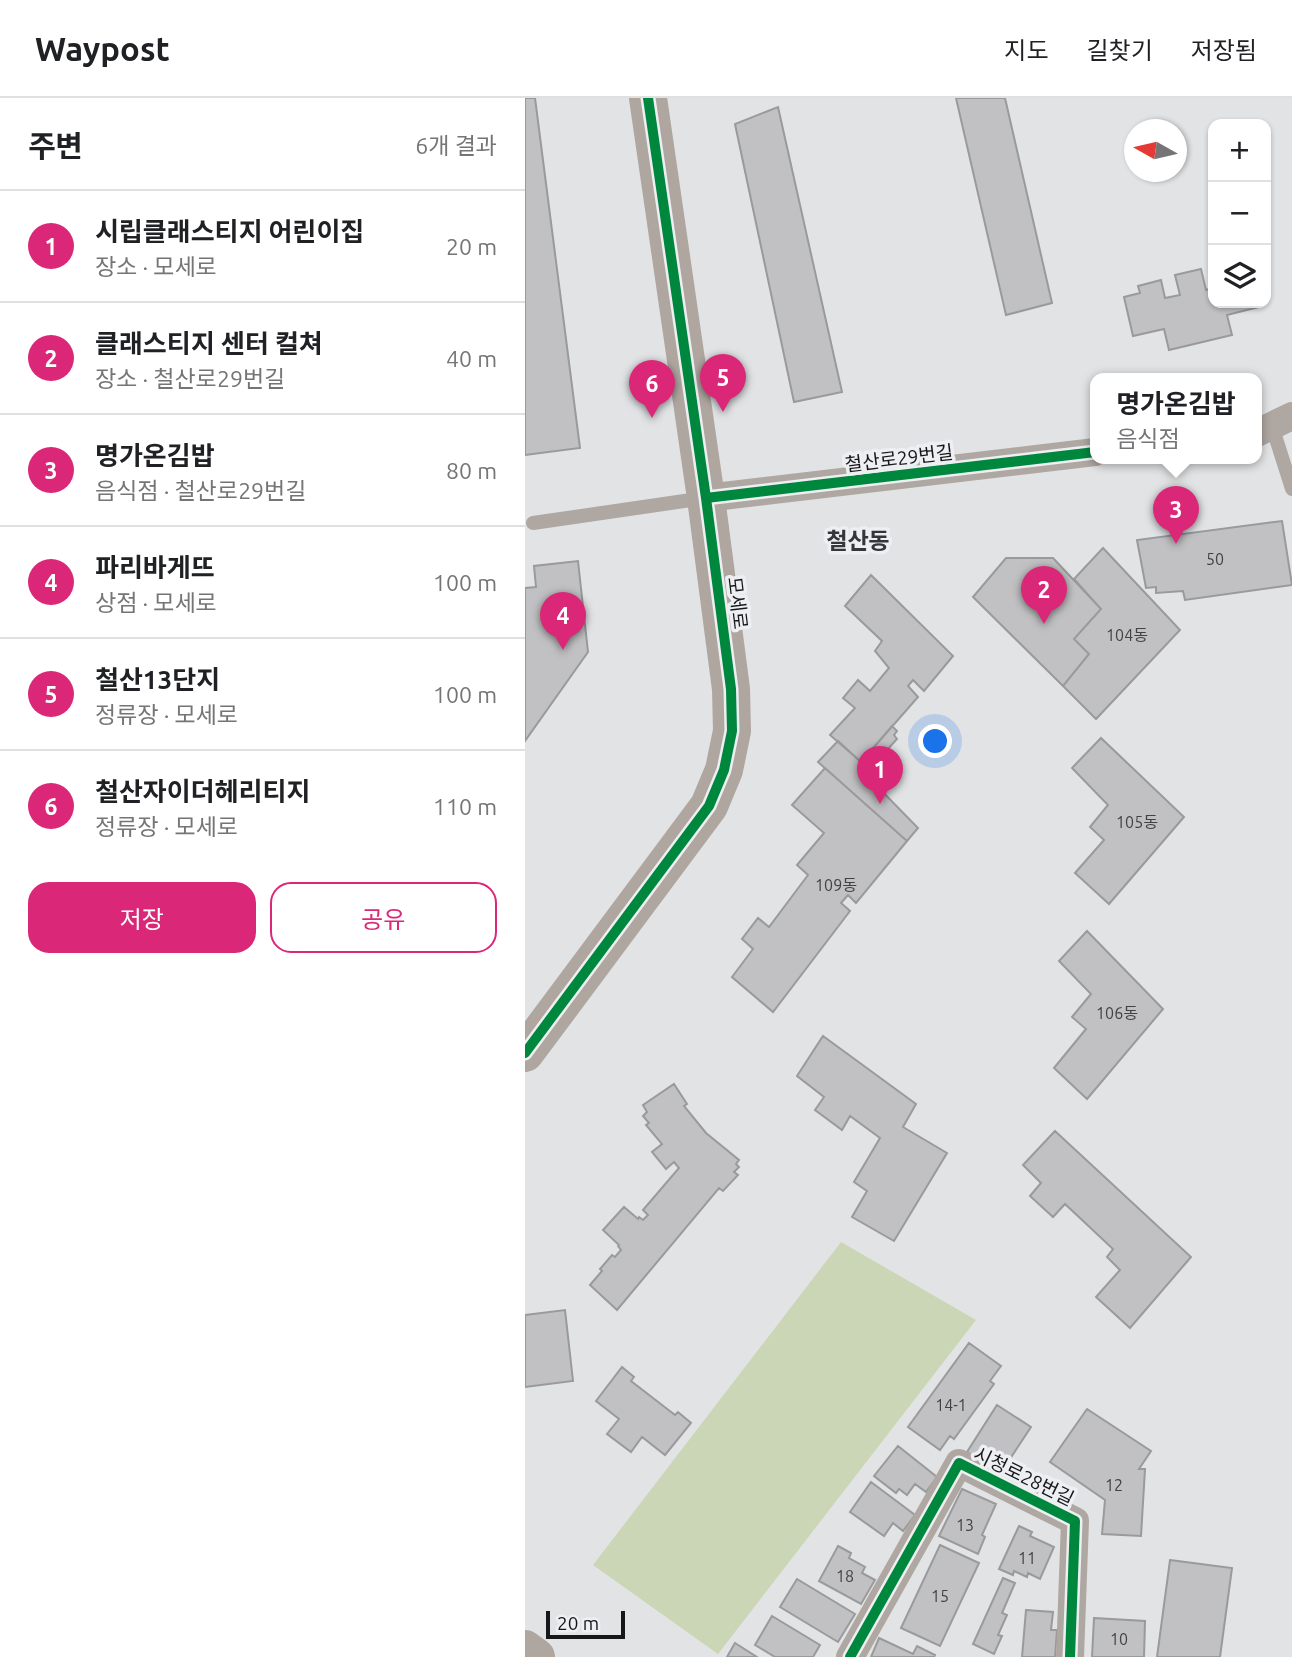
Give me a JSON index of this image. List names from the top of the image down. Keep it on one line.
{"streets":{"street":["철산로29번길","모세로","시청로28번길"]},"crossings":[["철산로29번길","모세로"]],"districts":["철산동"],"house_numbers":["50","104동","105동","109동","106동","14-1","12","13","11","18","15","10"],"scale_bar":"20 m","north":"left","page":{"header":"Waypost","nav":["지도","길찾기","저장됨"],"heading":["주변","6개 결과"],"map_buttons":["+","−"],"list":[{"mark":"1","name":"시립클래스티지 어린이집","note":"장소 · 모세로","value":"20 m"},{"mark":"2","name":"클래스티지 센터 컬쳐","note":"장소 · 철산로29번길","value":"40 m"},{"mark":"3","name":"명가온김밥","note":"음식점 · 철산로29번길","value":"80 m"},{"mark":"4","name":"파리바게뜨","note":"상점 · 모세로","value":"100 m"},{"mark":"5","name":"철산13단지","note":"정류장 · 모세로","value":"100 m"},{"mark":"6","name":"철산자이더헤리티지","note":"정류장 · 모세로","value":"110 m"}],"pins":["5","6","3","2","4","1"],"popup":["명가온김밥","음식점"],"buttons":["저장","공유"],"scale":"20 m"}}
